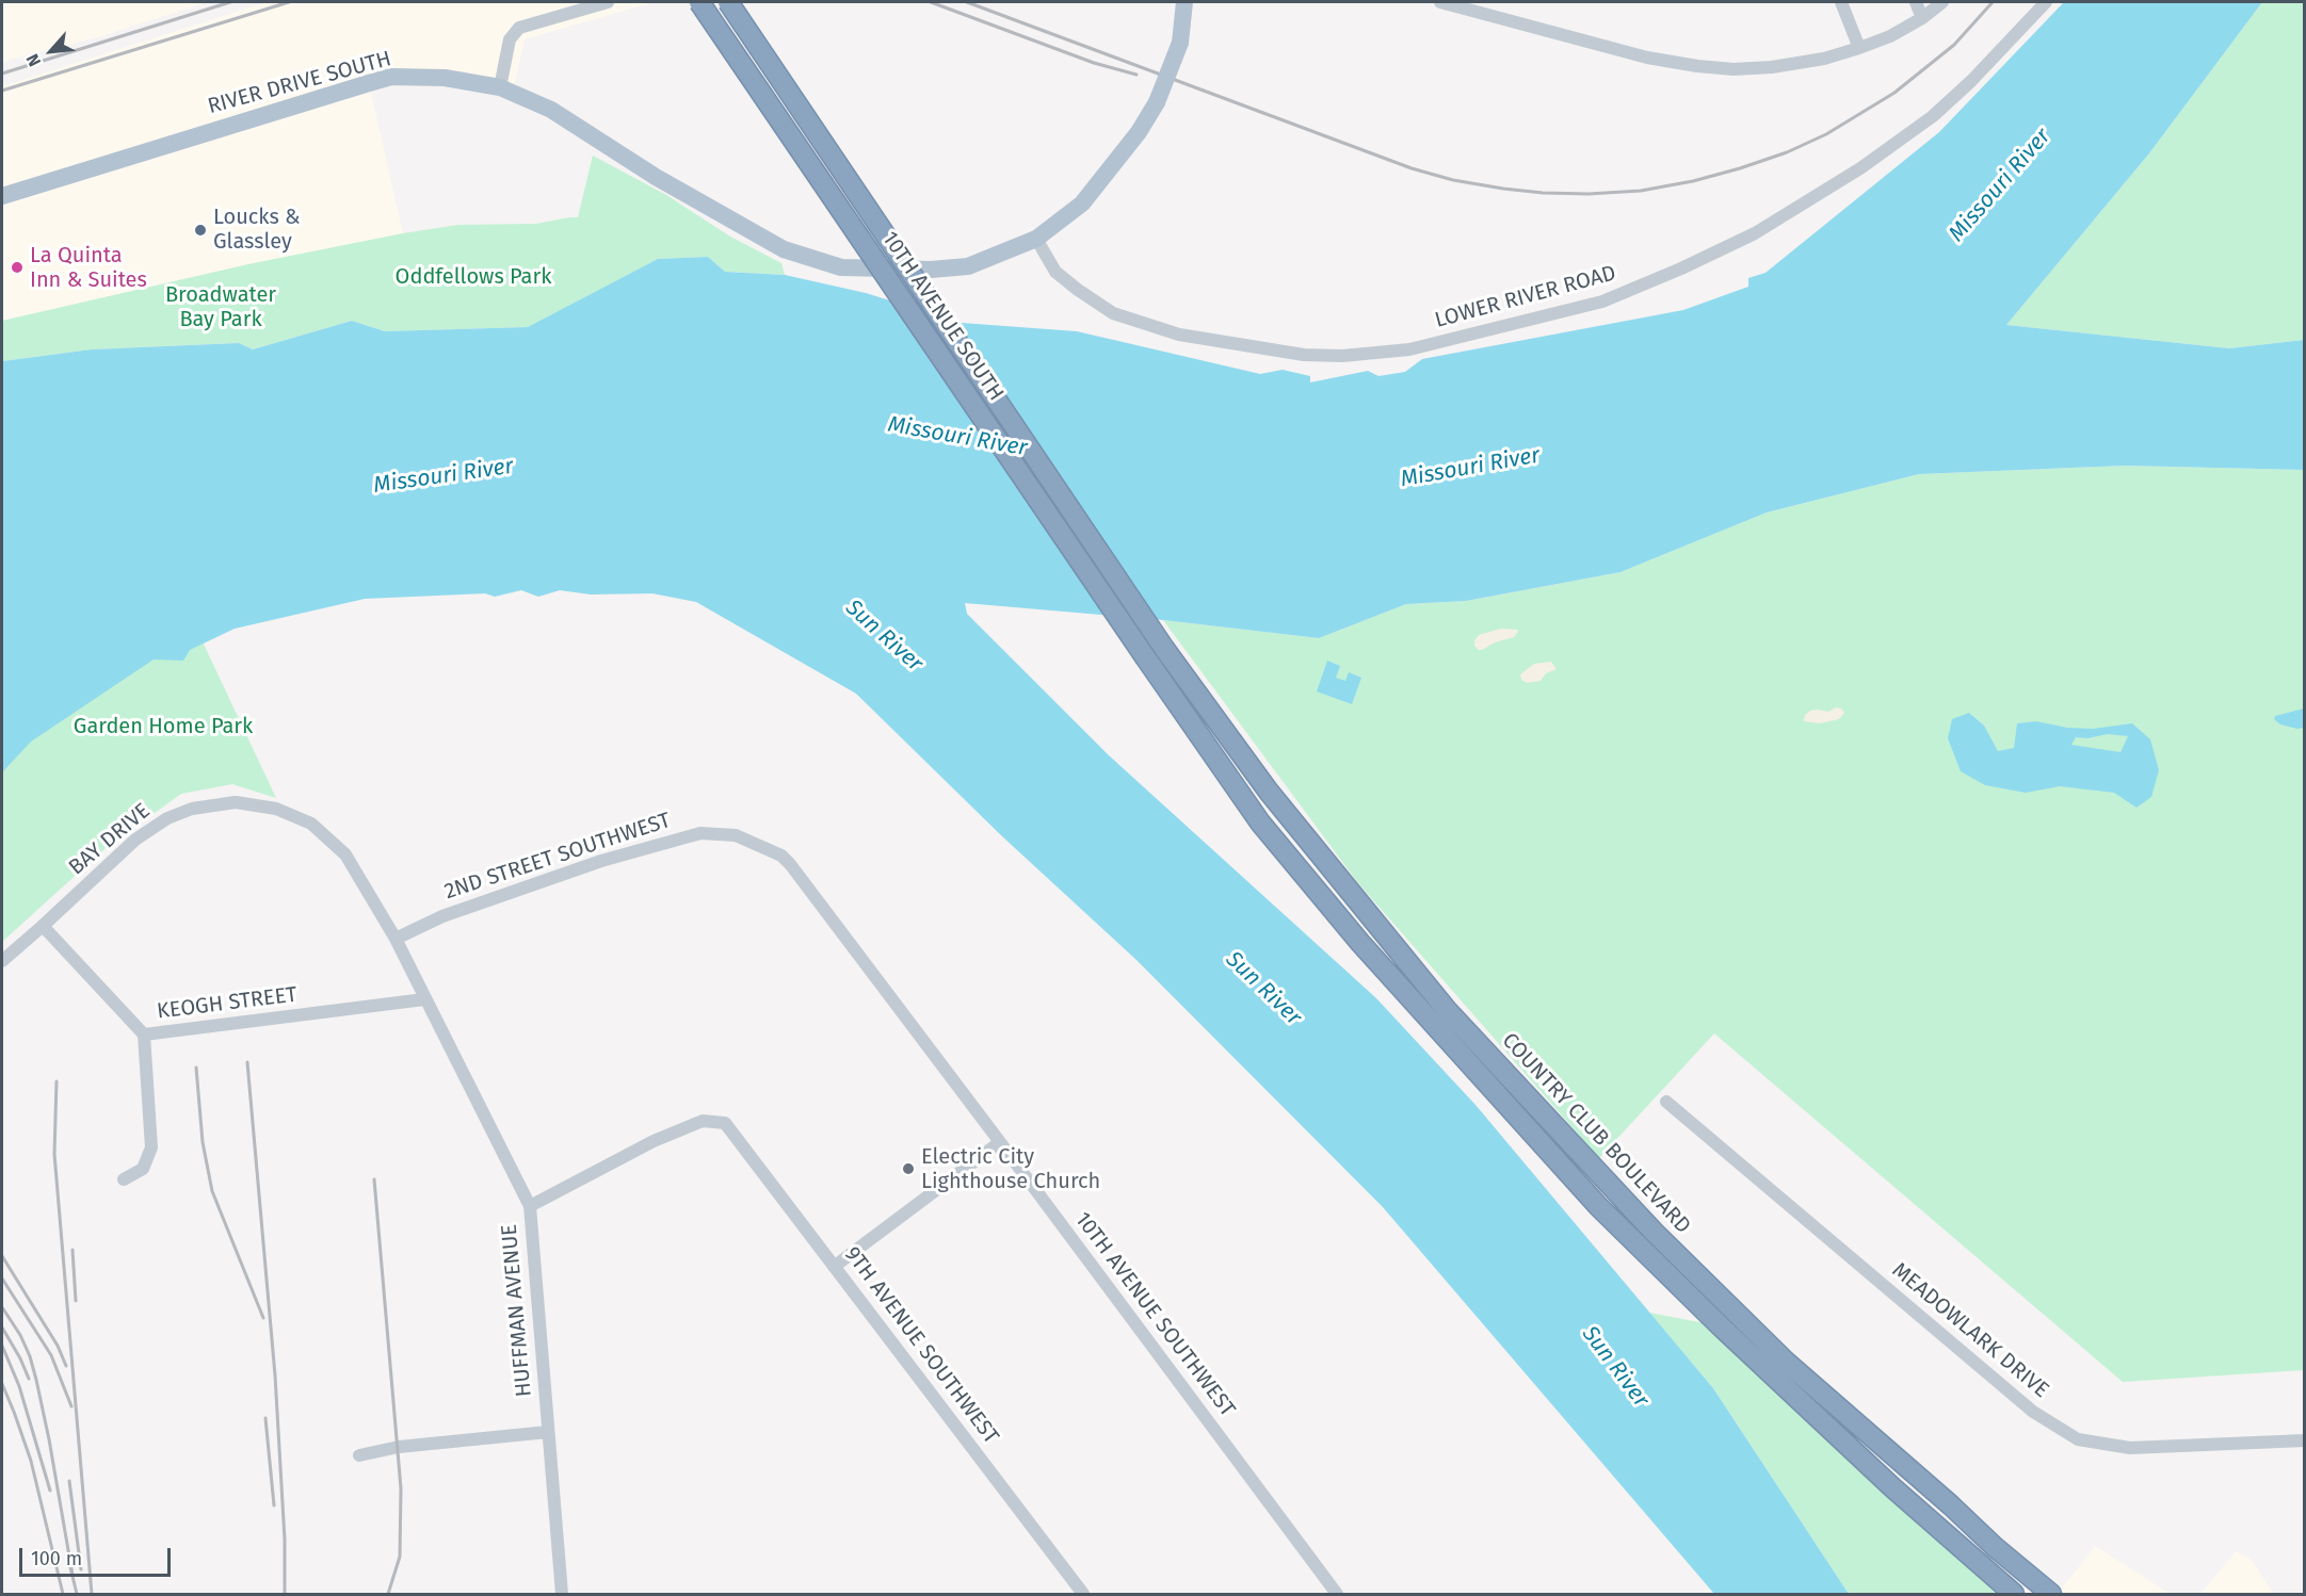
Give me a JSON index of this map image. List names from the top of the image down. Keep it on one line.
{"streets":{"highway":["10TH AVENUE SOUTH","COUNTRY CLUB BOULEVARD"],"main road":["RIVER DRIVE SOUTH"],"street":["LOWER RIVER ROAD","BAY DRIVE","2ND STREET SOUTHWEST","KEOGH STREET","HUFFMAN AVENUE","10TH AVENUE SOUTHWEST","MEADOWLARK DRIVE","9TH AVENUE SOUTHWEST"]},"crossings":[["RIVER DRIVE SOUTH","LOWER RIVER ROAD"],["10TH AVENUE SOUTH","COUNTRY CLUB BOULEVARD"],["BAY DRIVE","2ND STREET SOUTHWEST"],["BAY DRIVE","KEOGH STREET"],["BAY DRIVE","HUFFMAN AVENUE"],["2ND STREET SOUTHWEST","HUFFMAN AVENUE"],["2ND STREET SOUTHWEST","10TH AVENUE SOUTHWEST"],["KEOGH STREET","HUFFMAN AVENUE"],["HUFFMAN AVENUE","9TH AVENUE SOUTHWEST"]],"water":["Missouri River","Sun River"],"parks":["Oddfellows Park","Broadwater Bay Park","Garden Home Park"],"places":["Loucks & Glassley","La Quinta Inn & Suites","Electric City Lighthouse Church"],"scale_bar":"100 m","north":"bottom left"}
